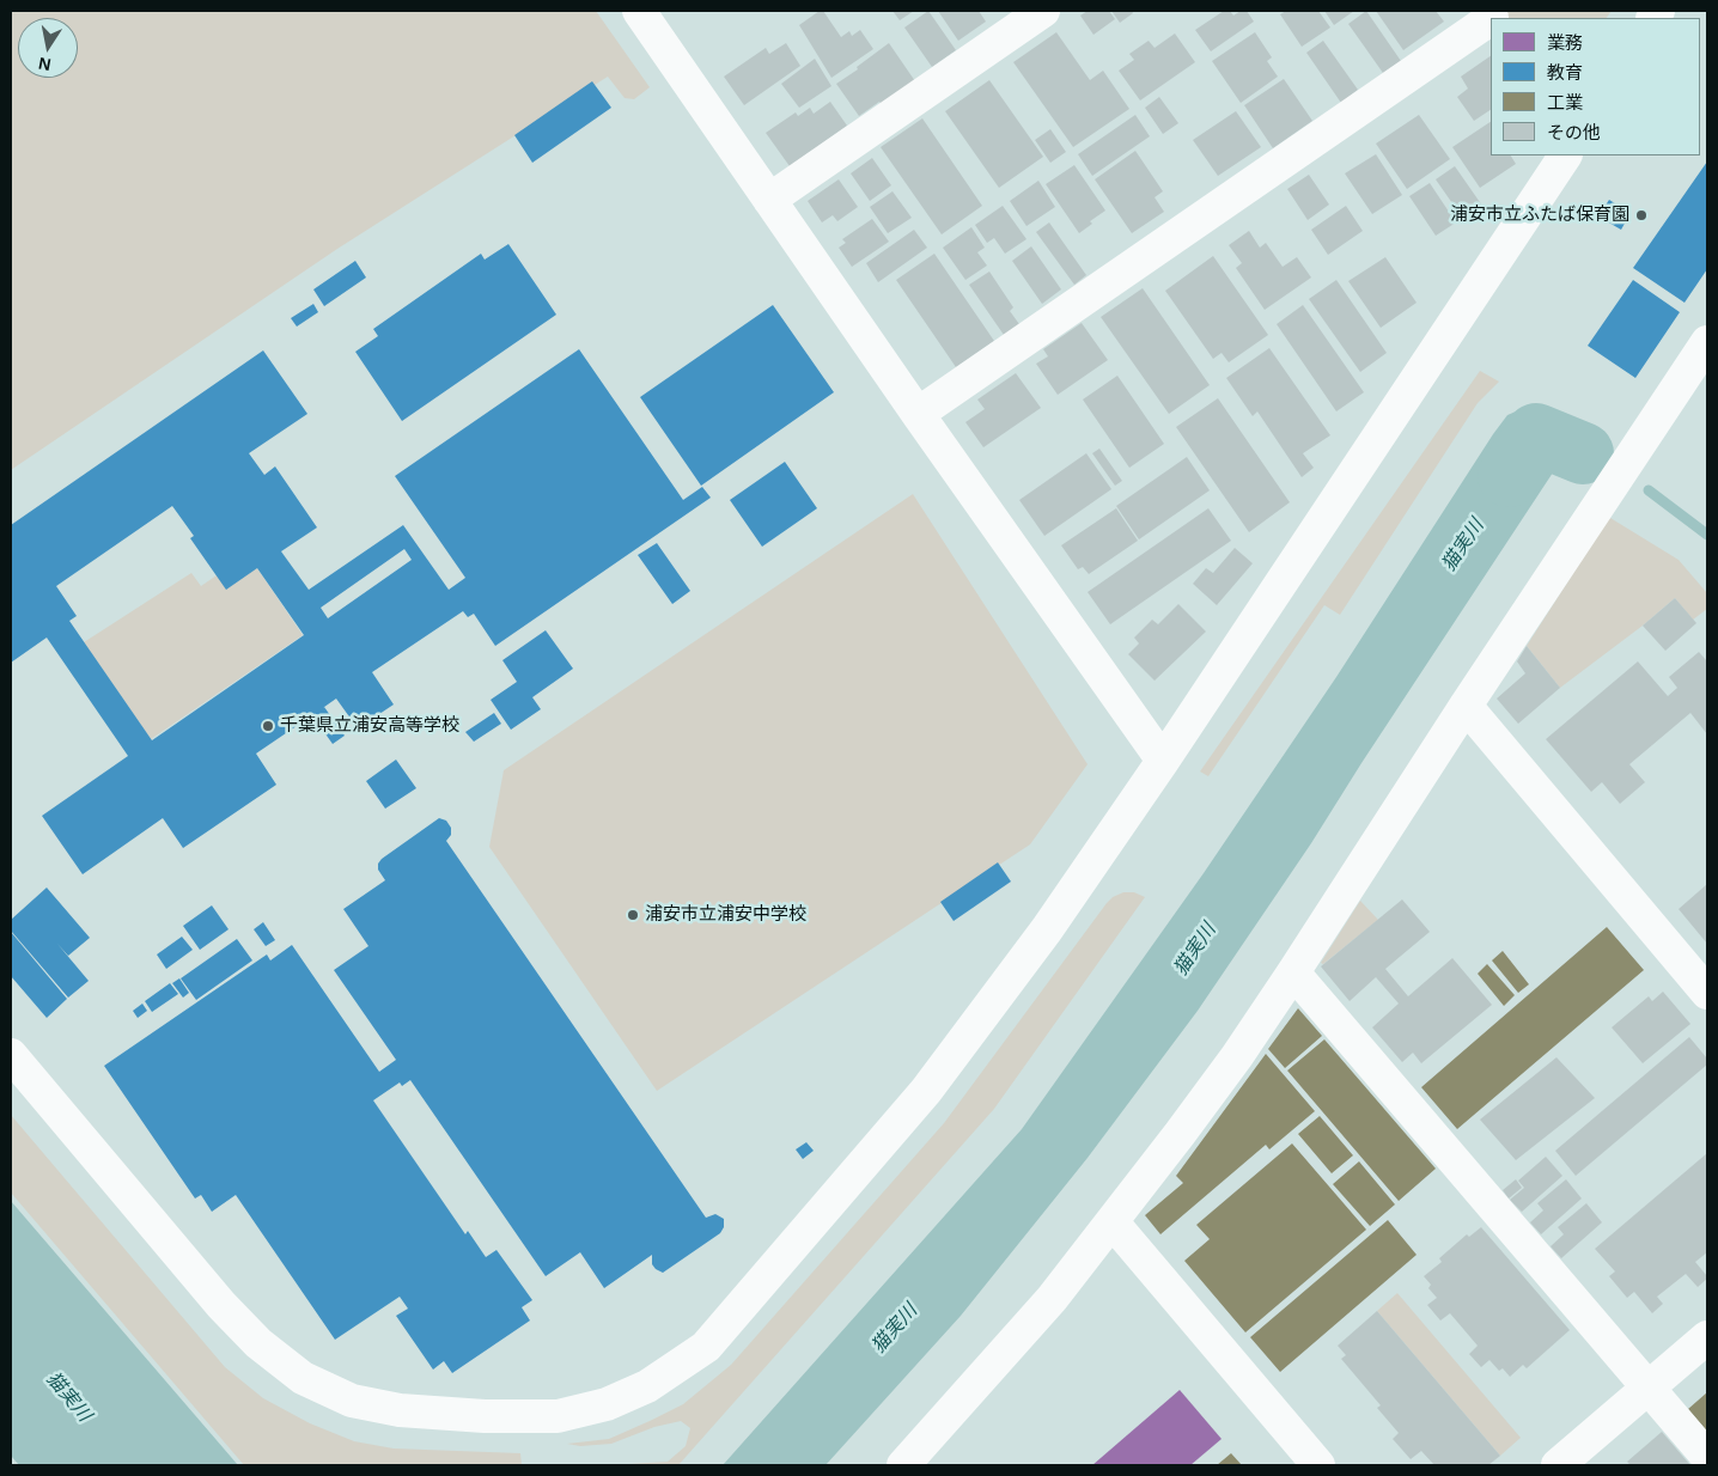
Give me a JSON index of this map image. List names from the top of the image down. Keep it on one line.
{"water":["猫実川"],"places":["浦安市立ふたば保育園","千葉県立浦安高等学校","浦安市立浦安中学校"],"legend":["業務","教育","工業","その他"],"north":"bottom"}
